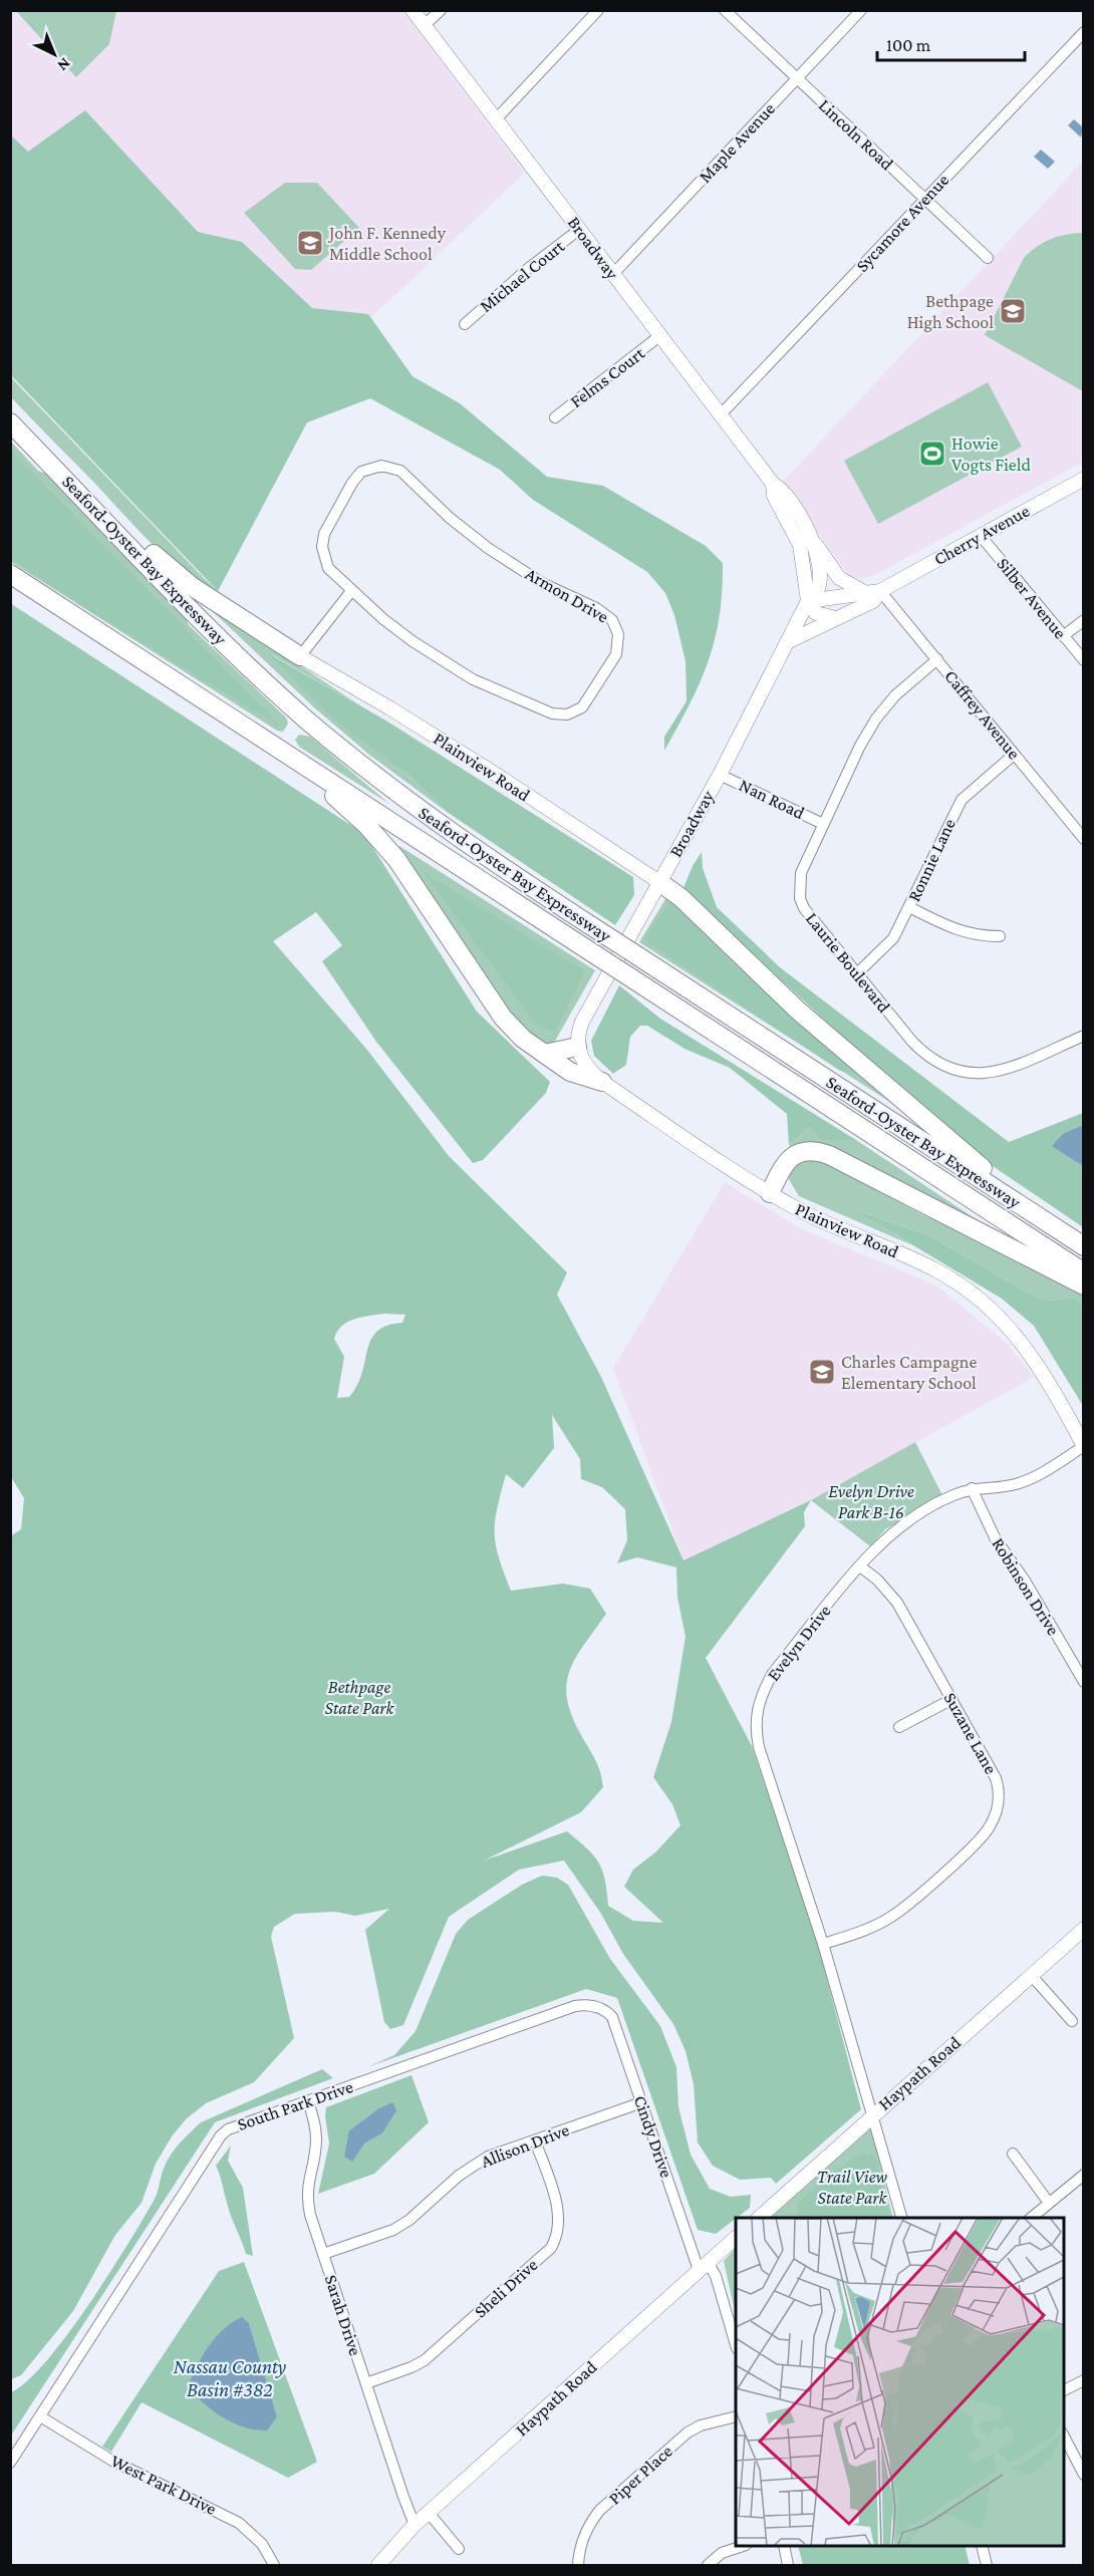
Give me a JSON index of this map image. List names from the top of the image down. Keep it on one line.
{"streets":{"highway":["Seaford-Oyster Bay Expressway"],"main road":["Broadway","Cherry Avenue","Plainview Road","Haypath Road"],"street":["Lincoln Road","Maple Avenue","Sycamore Avenue","Michael Court","Felms Court","Armon Drive","Silber Avenue","Caffrey Avenue","Nan Road","Ronnie Lane","Laurie Boulevard","Robinson Drive","Evelyn Drive","Suzane Lane","South Park Drive","Cindy Drive","Allison Drive","Sheli Drive","Sarah Drive","Piper Place","West Park Drive"]},"crossings":[["Lincoln Road","Maple Avenue"],["Lincoln Road","Sycamore Avenue"],["Maple Avenue","Broadway"],["Sycamore Avenue","Broadway"],["Broadway","Michael Court"],["Broadway","Felms Court"],["Broadway","Cherry Avenue"],["Broadway","Plainview Road"],["Broadway","Nan Road"],["Cherry Avenue","Silber Avenue"],["Cherry Avenue","Caffrey Avenue"],["Caffrey Avenue","Ronnie Lane"],["Caffrey Avenue","Laurie Boulevard"],["Plainview Road","Evelyn Drive"],["Nan Road","Laurie Boulevard"],["Ronnie Lane","Laurie Boulevard"],["Robinson Drive","Evelyn Drive"],["Evelyn Drive","Suzane Lane"],["Evelyn Drive","Haypath Road"],["Haypath Road","Cindy Drive"],["Haypath Road","Sarah Drive"],["South Park Drive","Cindy Drive"],["South Park Drive","Sarah Drive"],["South Park Drive","West Park Drive"],["Cindy Drive","Allison Drive"],["Allison Drive","Sheli Drive"],["Allison Drive","Sarah Drive"],["Sheli Drive","Sarah Drive"]],"water":["Nassau County Basin #382"],"parks":["Evelyn Drive Park B-16","Bethpage State Park","Trail View State Park"],"places":{"school or university":["John F. Kennedy Middle School","Bethpage High School","Charles Campagne Elementary School"],"sports":["Howie Vogts Field"]},"scale_bar":"100 m","north":"bottom right"}
